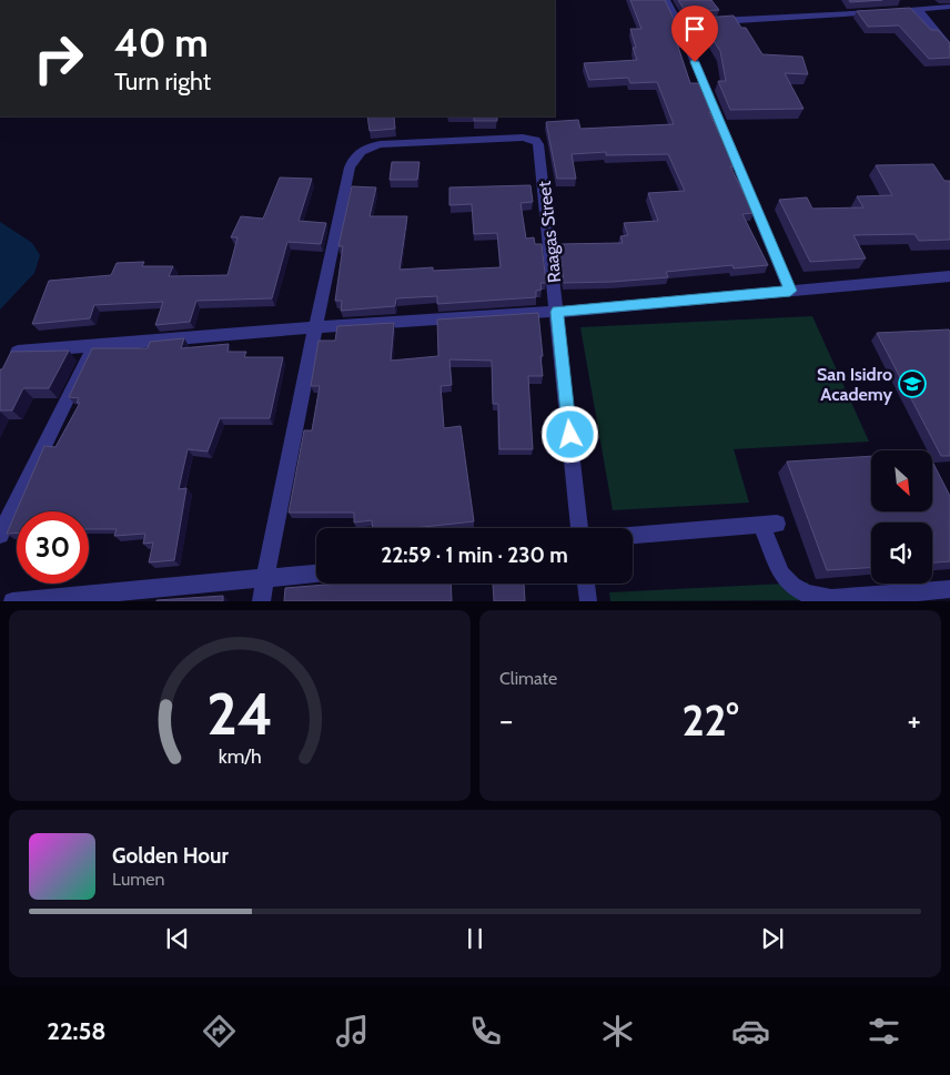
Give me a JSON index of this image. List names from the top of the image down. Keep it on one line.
{"streets":{"street":["Raagas Street"]},"places":{"school or university":["San Isidro Academy"]},"north":"bottom right","page":{"turn":["40 m","Turn right"],"limit":"30","trip":"22:59 · 1 min · 230 m","tile":"Climate","heat":["−","22°","+"],"song":["Golden Hour","Lumen"],"tabs":"22:58","gauge":["24","km/h"]}}
